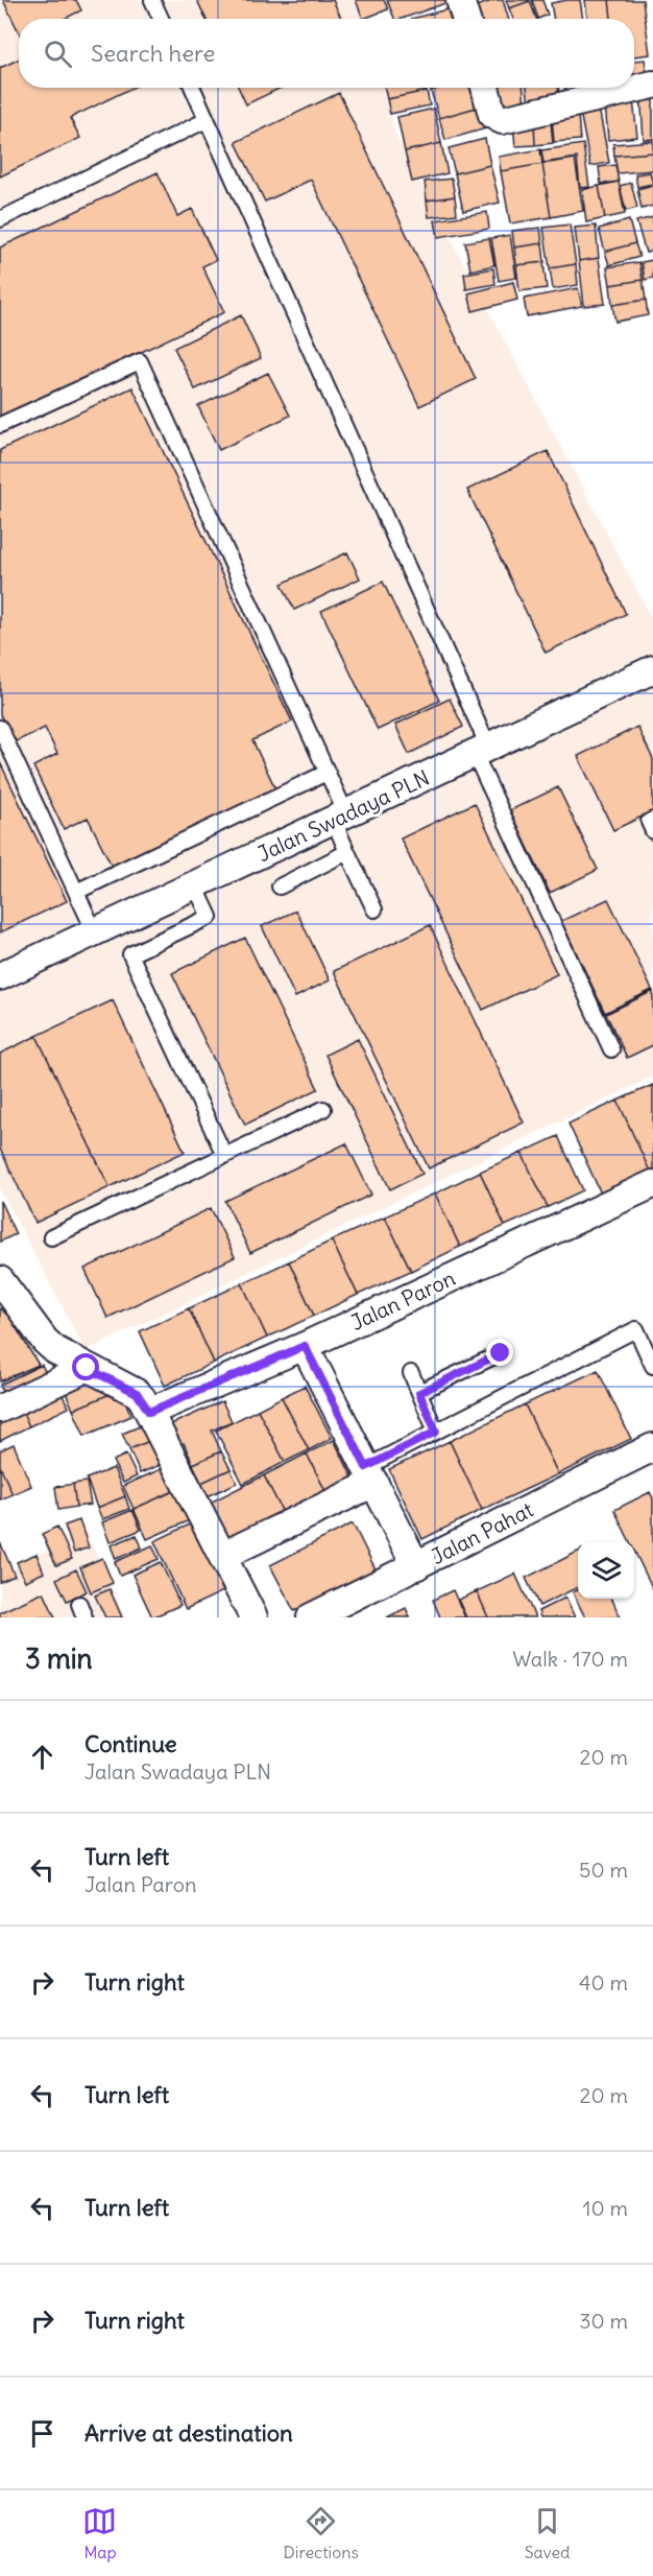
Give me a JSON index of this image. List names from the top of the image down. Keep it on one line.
{"streets":{"street":["Jalan Swadaya PLN","Jalan Paron","Jalan Pahat"]},"page":{"search":"Search here","heading":["3 min","Walk · 170 m"],"list":[["Continue","Jalan Swadaya PLN","20 m"],["Turn left","Jalan Paron","50 m"],["Turn right","40 m"],["Turn left","20 m"],["Turn left","10 m"],["Turn right","30 m"],"Arrive at destination"],"nav":["Map","Directions","Saved"]}}
